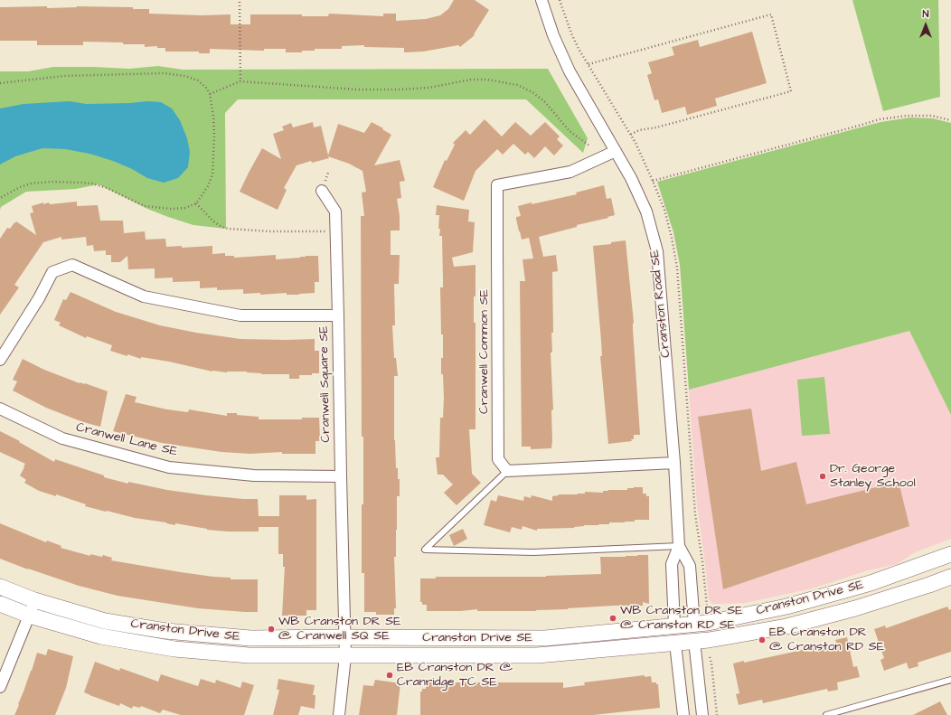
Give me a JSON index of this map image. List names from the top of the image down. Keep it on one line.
{"streets":{"street":["Cranston Road SE","Cranwell Common SE","Cranwell Square SE","Cranwell Lane SE","Cranston Drive SE"]},"crossings":[["Cranston Road SE","Cranwell Common SE"],["Cranston Road SE","Cranston Drive SE"],["Cranwell Square SE","Cranwell Lane SE"],["Cranwell Square SE","Cranston Drive SE"]],"places":["Dr. George Stanley School","WB Cranston DR SE @ Cranston RD SE","WB Cranston DR SE @ Cranwell SQ SE","EB Cranston DR @ Cranston RD SE","EB Cranston DR @ Cranridge TC SE"],"north":"top"}
